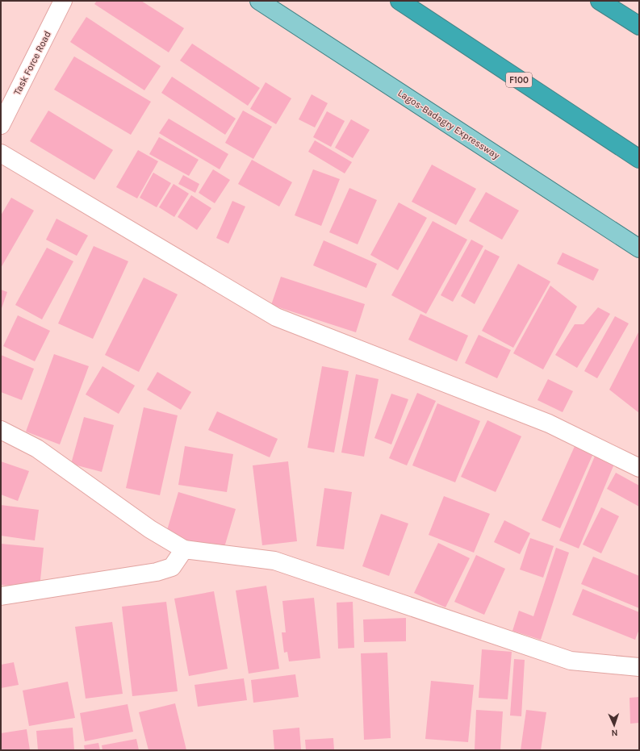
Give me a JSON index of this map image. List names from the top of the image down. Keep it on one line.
{"streets":{"highway":["F100"],"main road":["Lagos-Badagry Expressway"],"street":["Task Force Road"]},"north":"bottom"}
